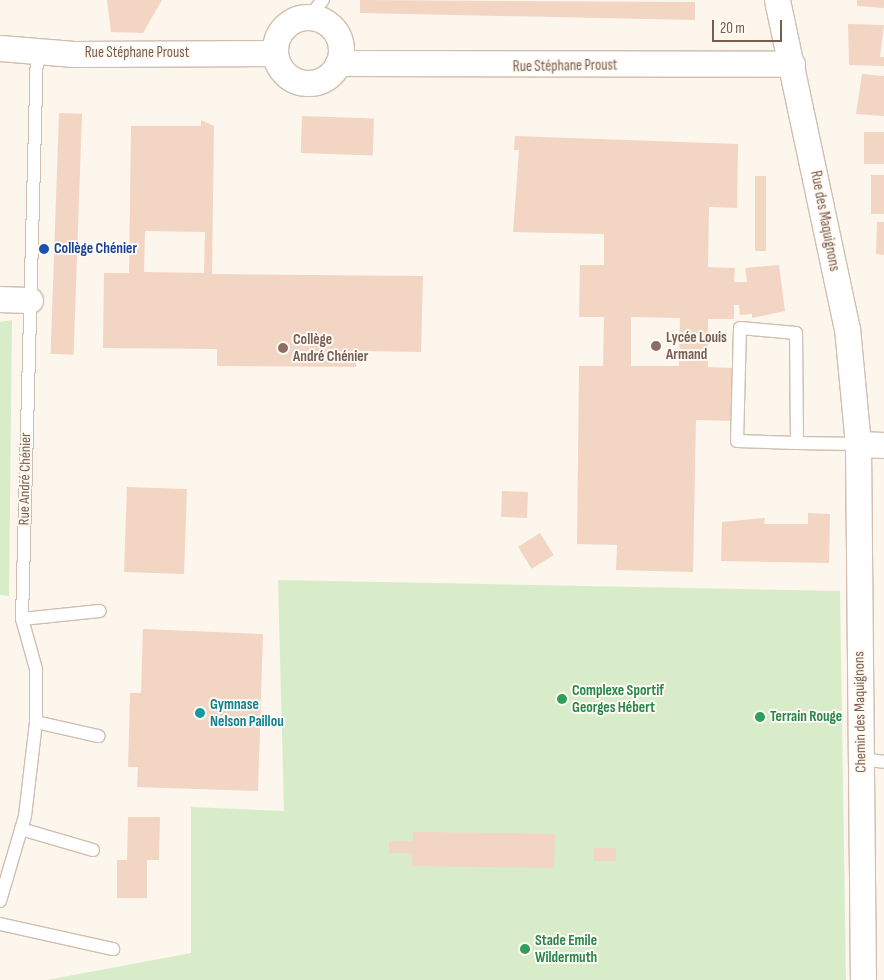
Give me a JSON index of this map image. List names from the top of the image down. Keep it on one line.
{"streets":{"street":["Rue Stéphane Proust","Rue des Maquignons","Chemin des Maquignons"],"lane":["Rue André Chénier"]},"crossings":[["Rue Stéphane Proust","Rue des Maquignons"],["Rue Stéphane Proust","Rue André Chénier"],["Rue des Maquignons","Chemin des Maquignons"]],"places":["Collège Chénier","Lycée Louis Armand","Collège André Chénier","Complexe Sportif Georges Hébert","Gymnase Nelson Paillou","Terrain Rouge","Stade Emile Wildermuth"],"scale_bar":"20 m"}
